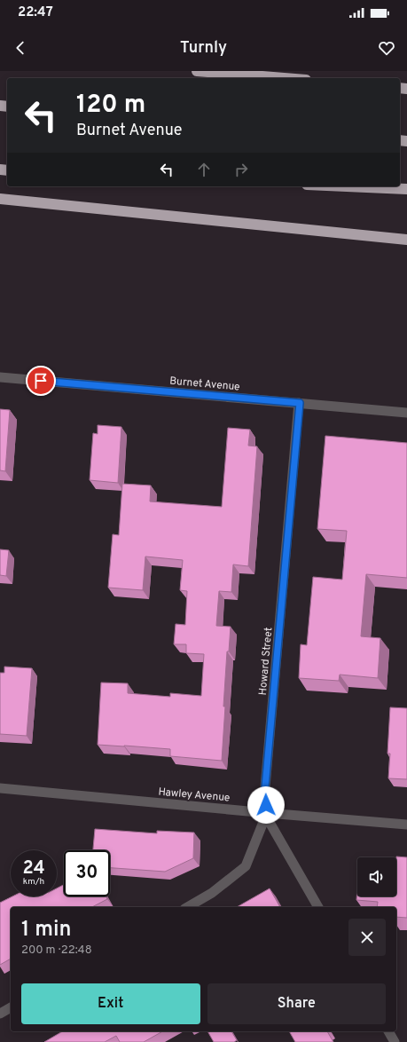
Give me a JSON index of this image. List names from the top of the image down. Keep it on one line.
{"streets":{"street":["Burnet Avenue","Howard Street","Hawley Avenue"]},"crossings":[["Burnet Avenue","Howard Street"],["Howard Street","Hawley Avenue"]],"page":{"status":"22:47","header":"Turnly","turn":["120 m","Burnet Avenue"],"speed":"24 km/h","limit":"30","heading":["1 min","200 m · 22:48"],"buttons":["Exit","Share"]}}
